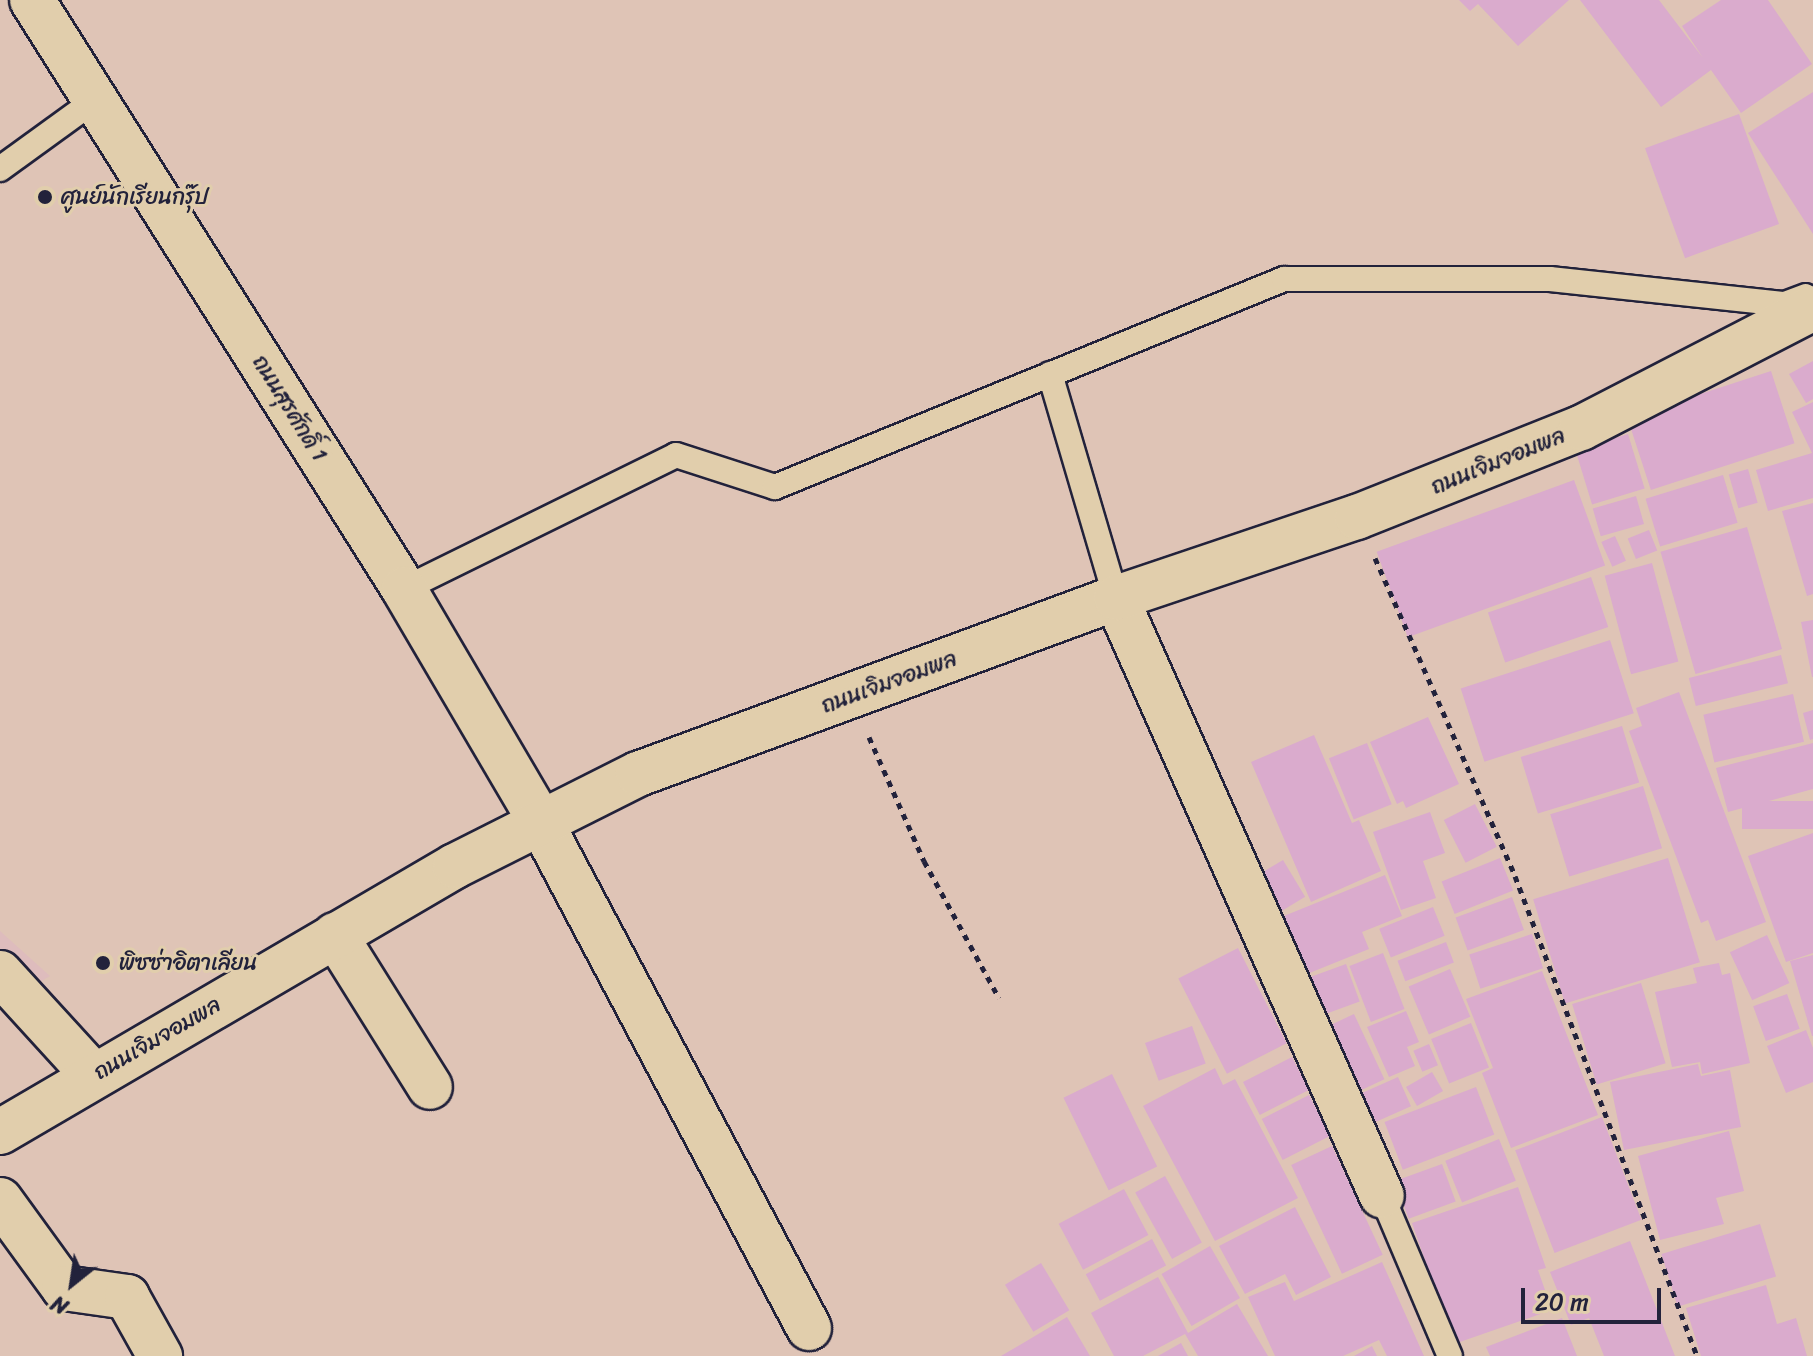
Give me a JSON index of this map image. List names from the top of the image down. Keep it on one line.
{"streets":{"street":["ถนนสุรศักดิ์ 1","ถนนเจิมจอมพล"]},"crossings":[["ถนนสุรศักดิ์ 1","ถนนเจิมจอมพล"]],"places":["ศูนย์นักเรียนกรุ๊ป","พิซซ่าอิตาเลียน"],"scale_bar":"20 m","north":"bottom left"}
